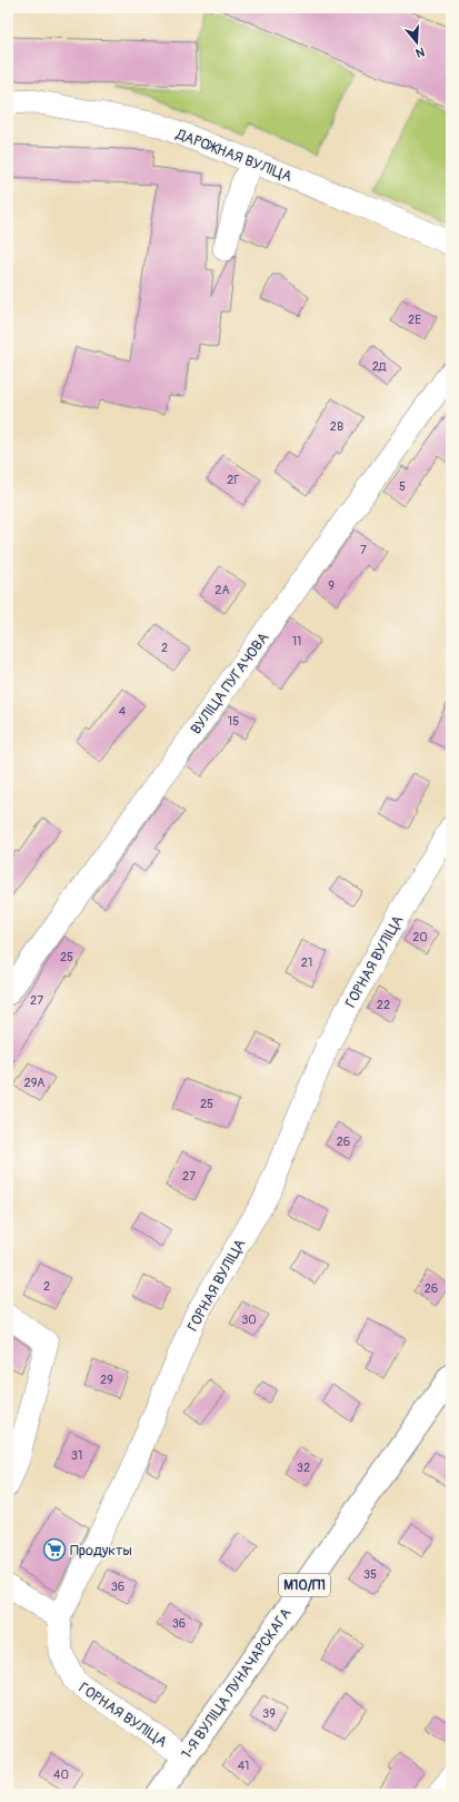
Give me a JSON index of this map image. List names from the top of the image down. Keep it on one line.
{"streets":{"main road":["М10/П1","1-Я ВУЛІЦА ЛУНАЧАРСКАГА"],"street":["ДАРОЖНАЯ ВУЛІЦА","ВУЛІЦА ПУГАЧОВА","ГОРНАЯ ВУЛІЦА"]},"crossings":[["ГОРНАЯ ВУЛІЦА","1-Я ВУЛІЦА ЛУНАЧАРСКАГА"]],"places":{"supermarket":["Продукты"]},"house_numbers":["2Е","2Д","2В","2Г","5","7","9","2А","11","2","4","15","20","25","21","27","22","29А","25","26","27","2","26","30","29","31","32","35","36","36","39","41","40"],"north":"bottom"}
